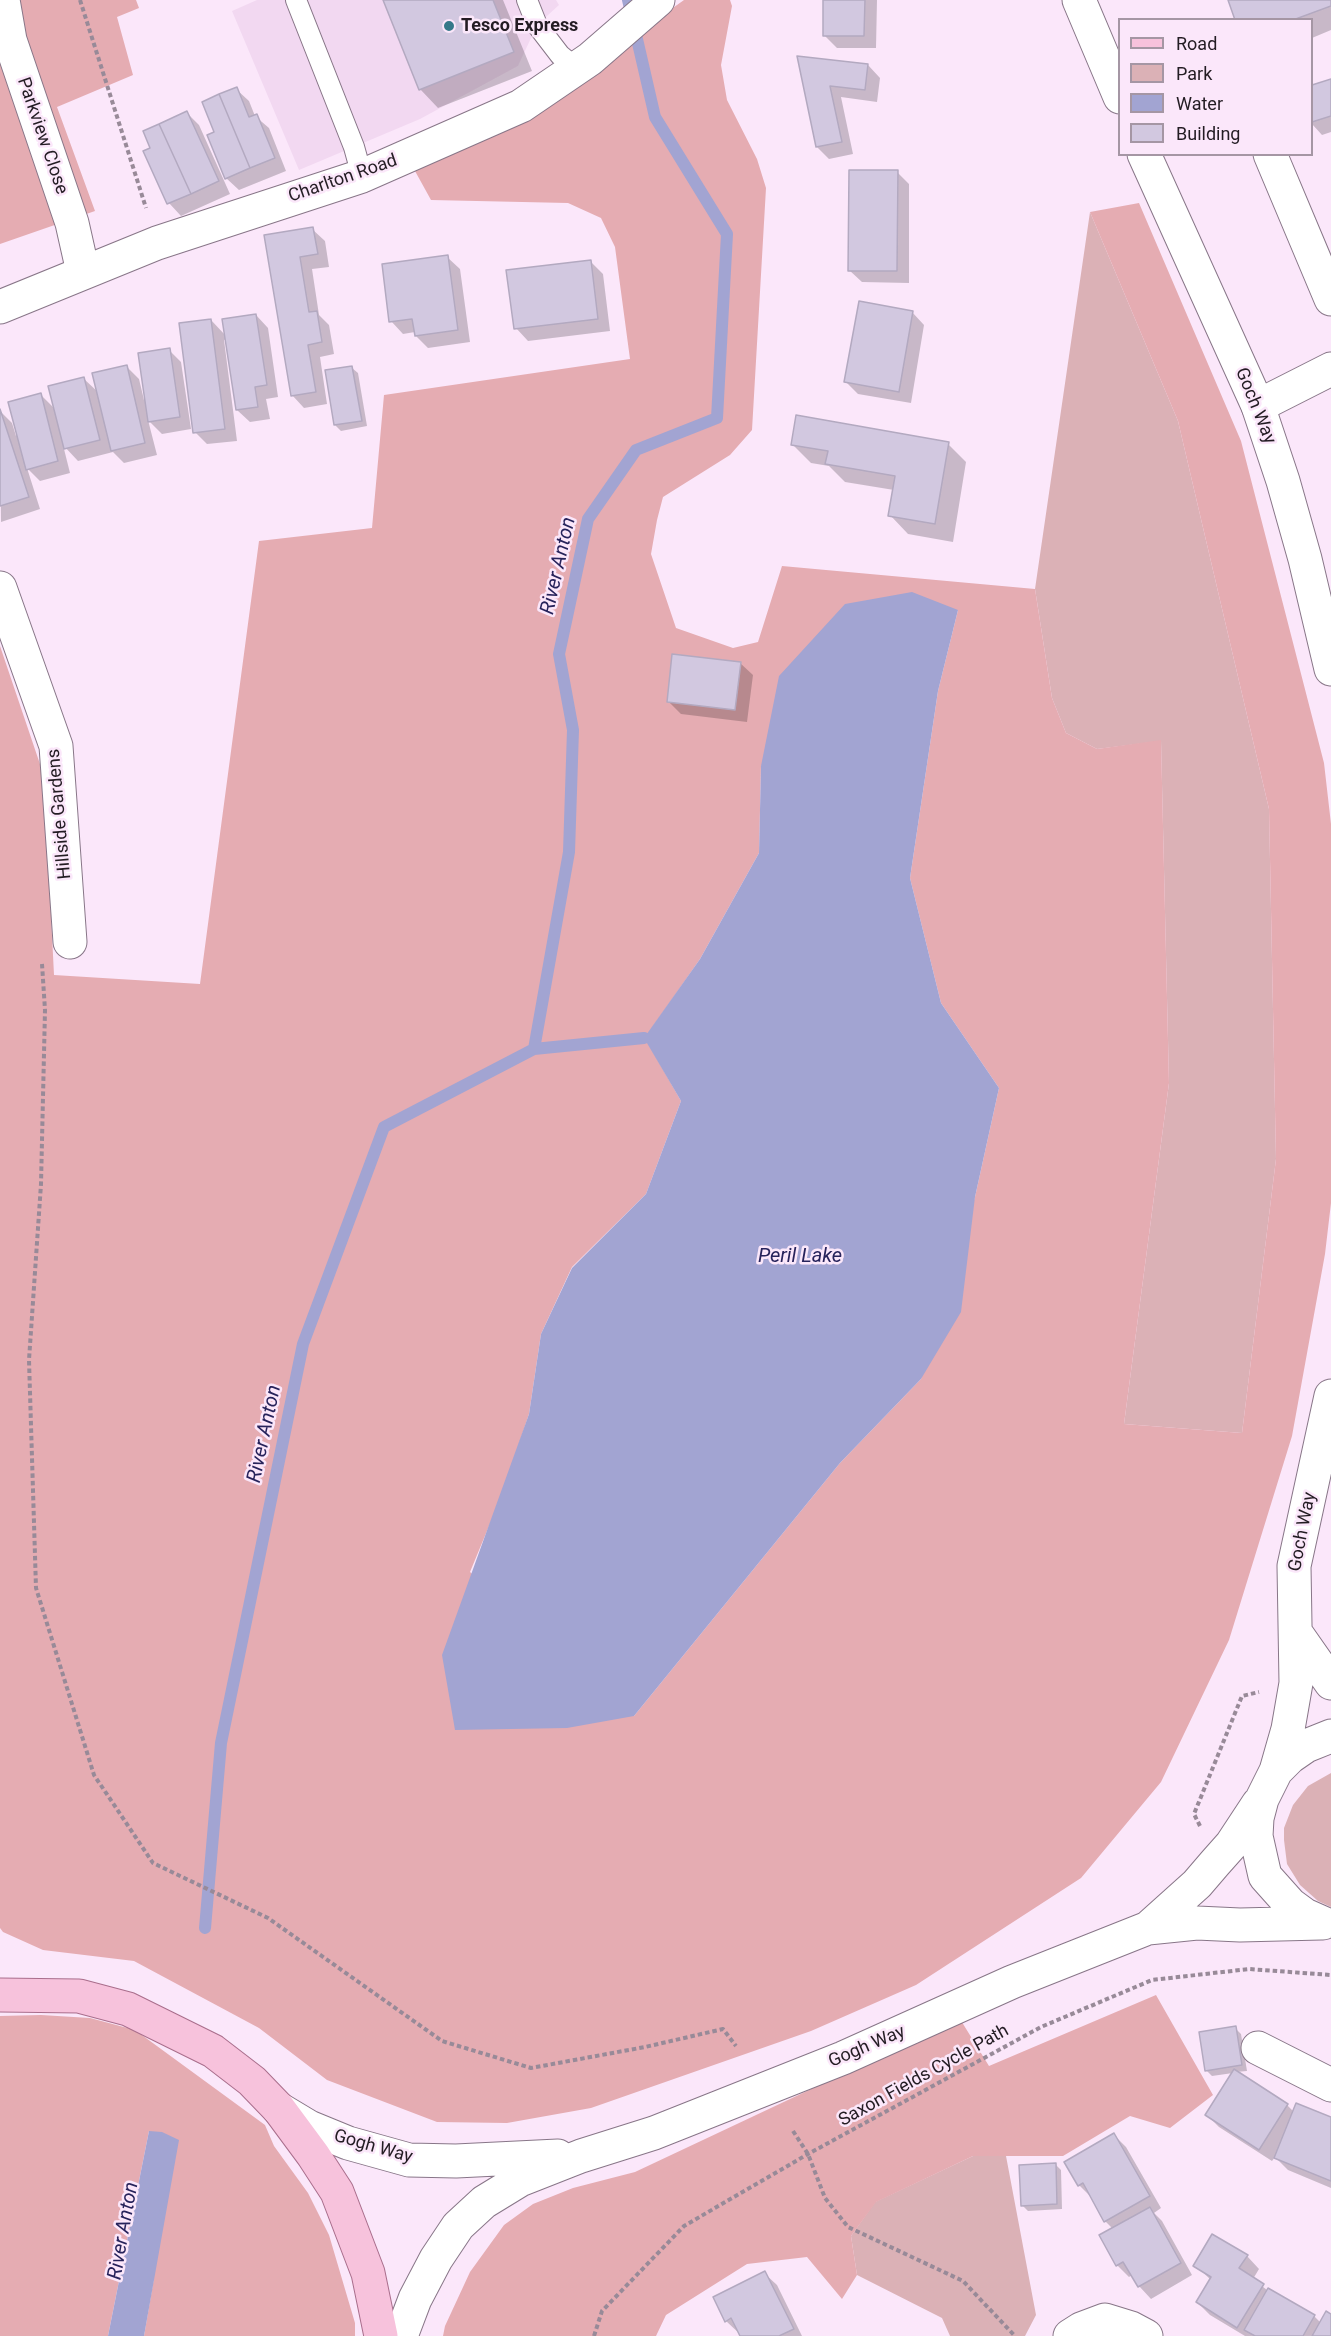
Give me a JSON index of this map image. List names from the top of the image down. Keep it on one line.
{"streets":{"street":["Parkview Close","Charlton Road","Goch Way","Hillside Gardens","Gogh Way"],"path":["Saxon Fields Cycle Path"]},"crossings":[["Parkview Close","Charlton Road"],["Goch Way","Gogh Way"]],"water":["River Anton","Peril Lake"],"places":["Tesco Express"],"legend":["Road","Park","Water","Building"]}
